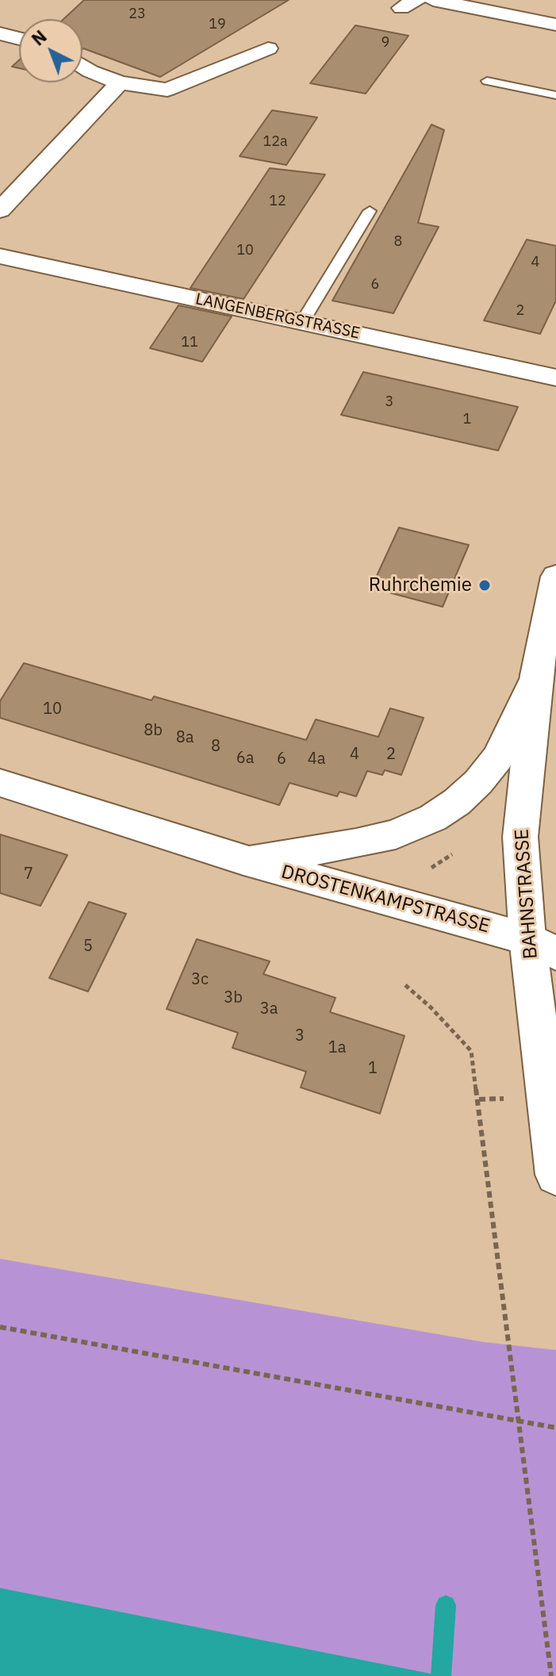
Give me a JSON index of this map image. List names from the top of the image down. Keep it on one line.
{"streets":{"street":["LANGENBERGSTRASSE","BAHNSTRASSE","DROSTENKAMPSTRASSE"]},"crossings":[["BAHNSTRASSE","DROSTENKAMPSTRASSE"]],"places":["Ruhrchemie"],"house_numbers":["23","19","9","12a","12","8","10","4","6","2","11","3","1","10","8b","8a","8","4","2","6a","6","4a","7","5","3c","3b","3a","3","1a","1"],"north":"top left"}
